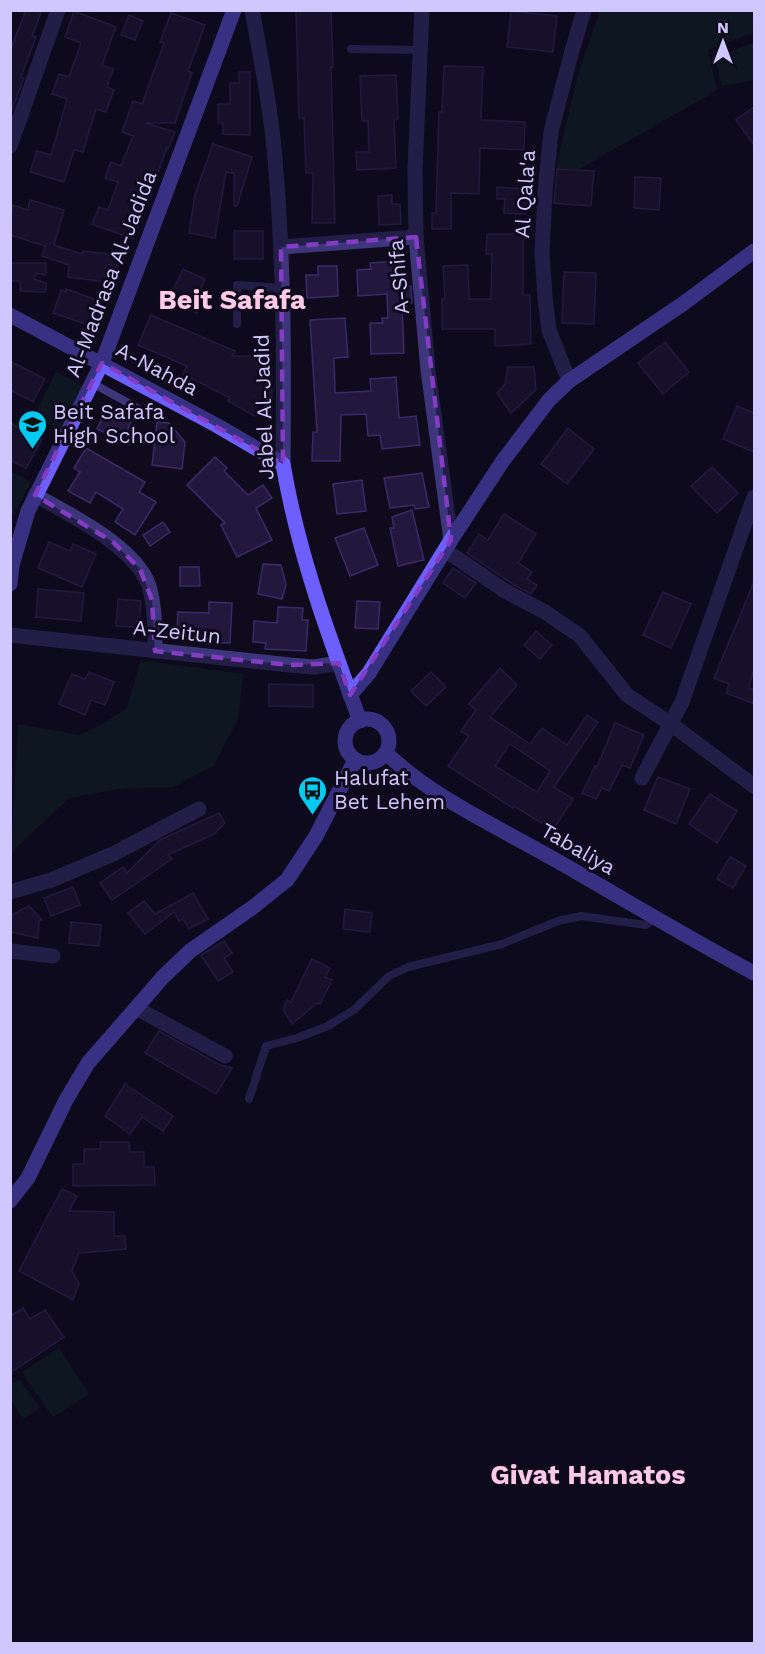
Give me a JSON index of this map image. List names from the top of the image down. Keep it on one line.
{"streets":{"street":["Al Qala'a","Al-Madrasa Al-Jadida","A-Shifa","A-Nahda","Jabel Al-Jadid","A-Zeitun","Tabaliya"]},"crossings":[["Al-Madrasa Al-Jadida","A-Nahda"],["A-Nahda","Jabel Al-Jadid"],["Jabel Al-Jadid","A-Zeitun"],["Jabel Al-Jadid","Tabaliya"]],"districts":["Beit Safafa","Givat Hamatos"],"places":{"school or university":["Beit Safafa High School"],"bus stop":["Halufat Bet Lehem"]},"north":"top"}
